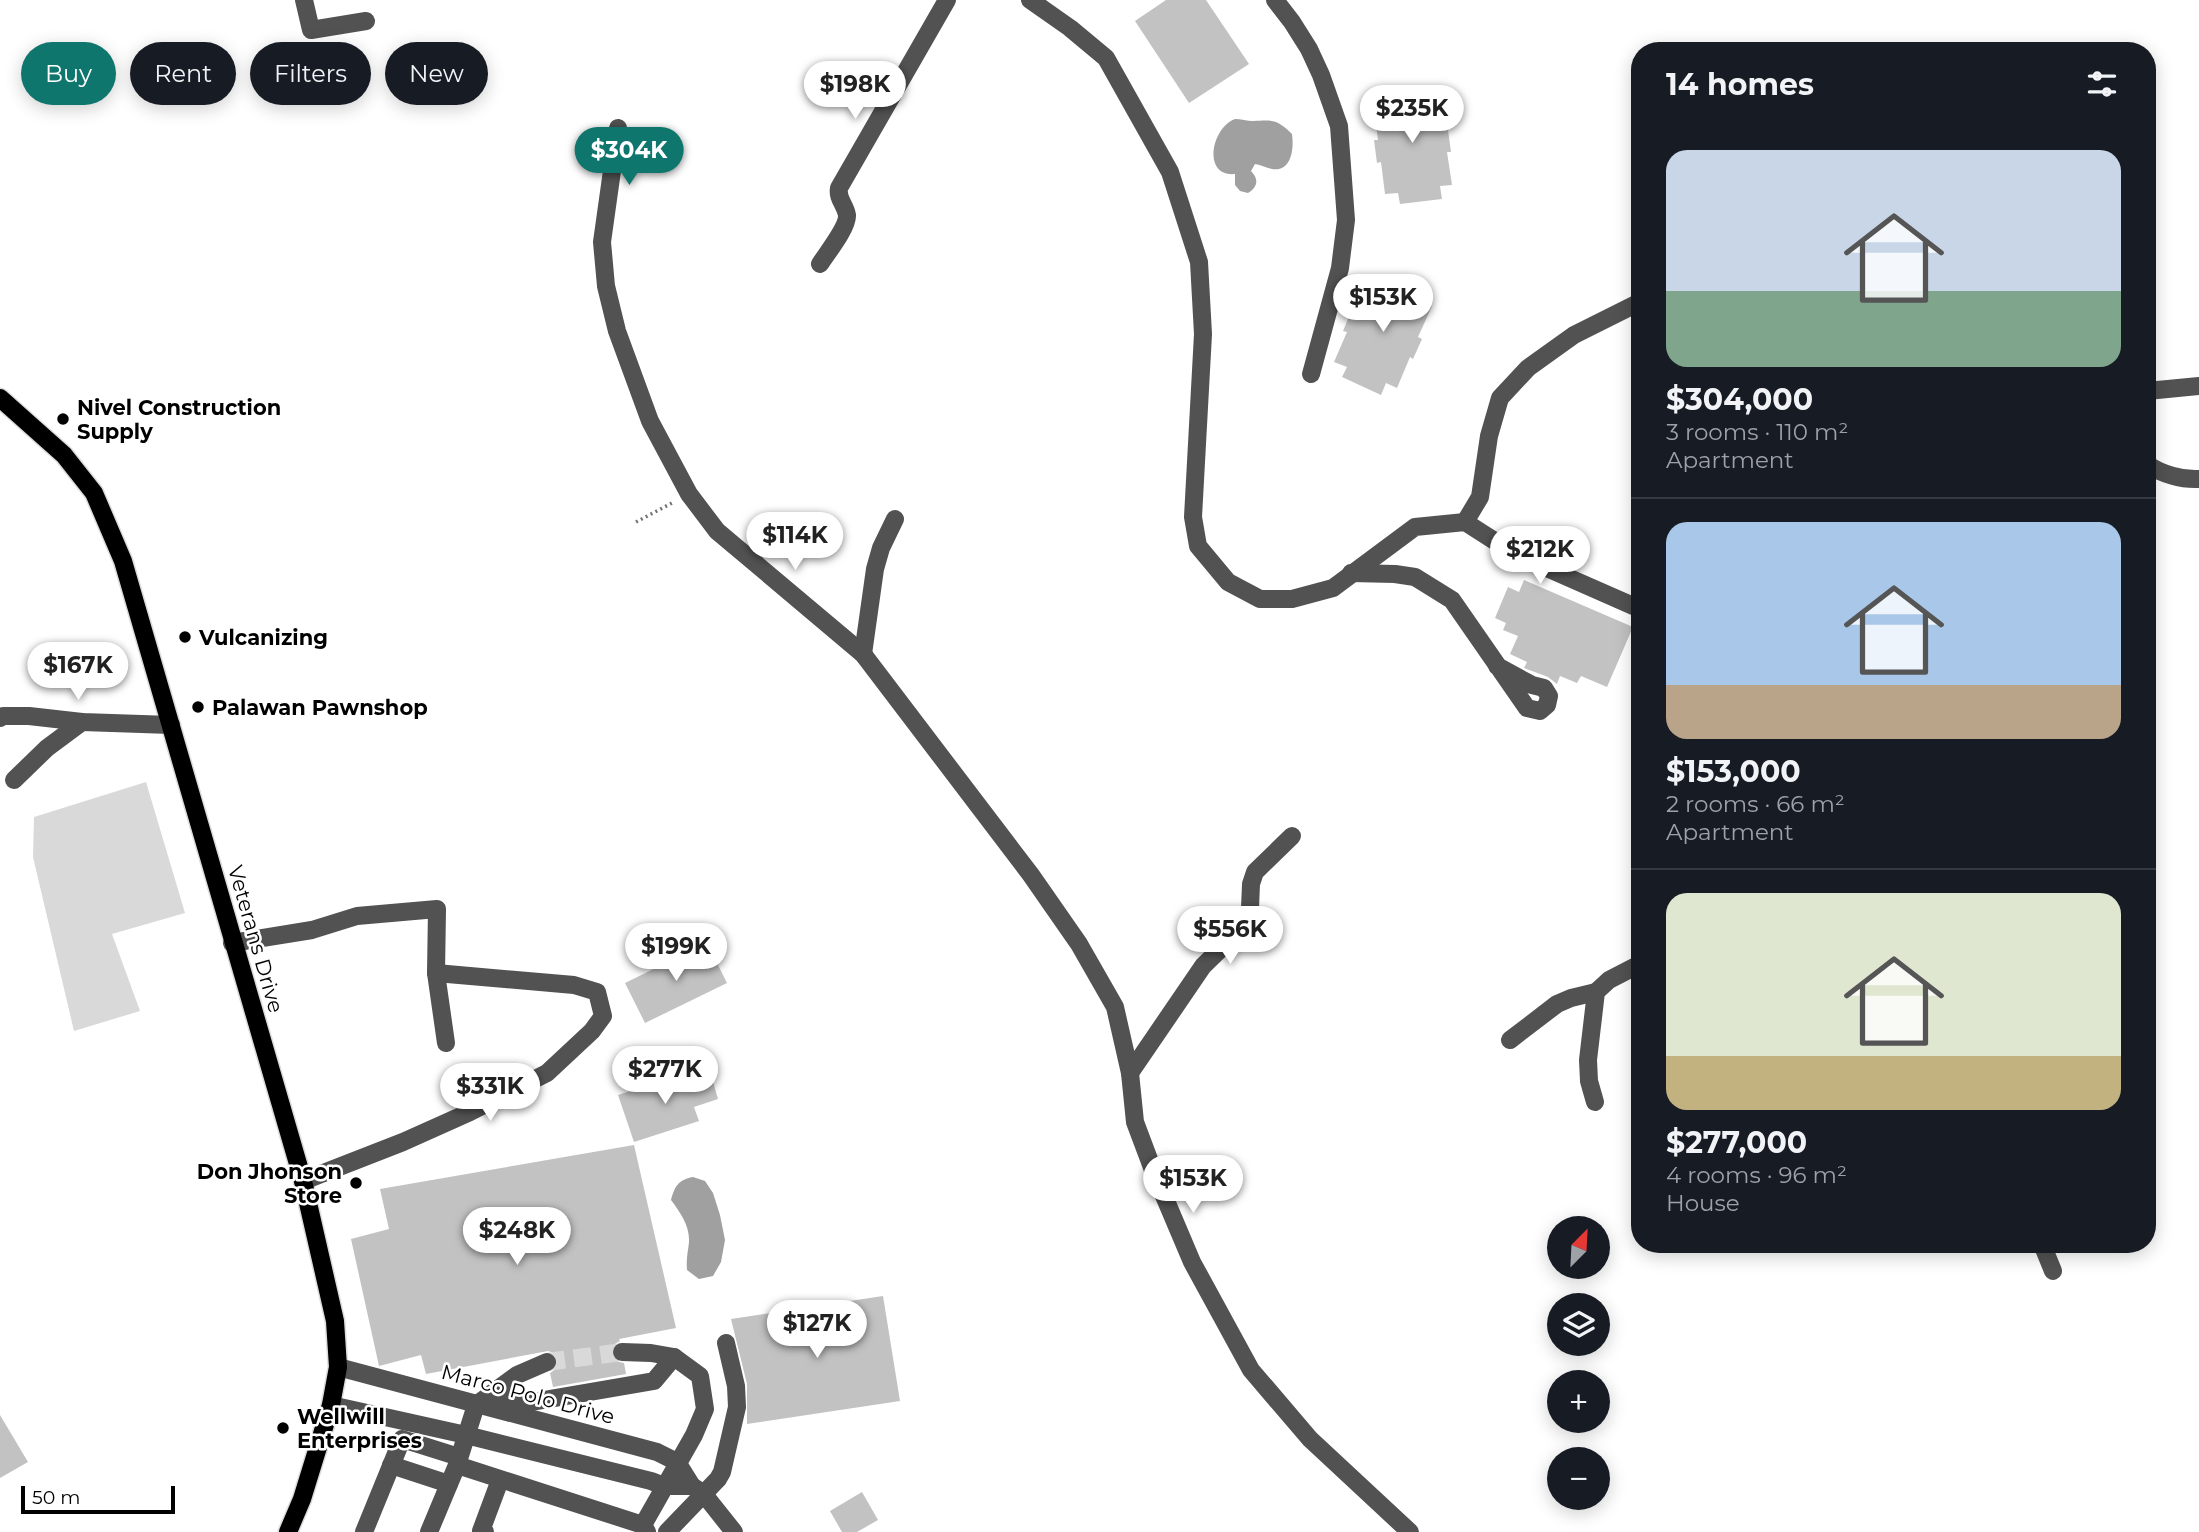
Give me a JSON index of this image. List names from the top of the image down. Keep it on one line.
{"streets":{"main road":["Veterans Drive"],"street":["Marco Polo Drive"]},"crossings":[["Veterans Drive","Marco Polo Drive"]],"places":["Nivel Construction Supply","Vulcanizing","Palawan Pawnshop","Don Jhonson Store","Wellwill Enterprises"],"scale_bar":"50 m","north":"top right","page":{"chip":["Buy","Rent","Filters","New"],"heading":"14 homes","price":["$198K","$235K","$304K","$153K","$114K","$212K","$167K","$556K","$199K","$277K","$331K","$153K","$248K","$127K"],"list":[{"name":"$304,000","note":"3 rooms · 110 m² · Apartment"},{"name":"$153,000","note":"2 rooms · 66 m² · Apartment"},{"name":"$277,000","note":"4 rooms · 96 m² · House"}],"map_buttons":["+","−"],"scale":"50 m"}}
